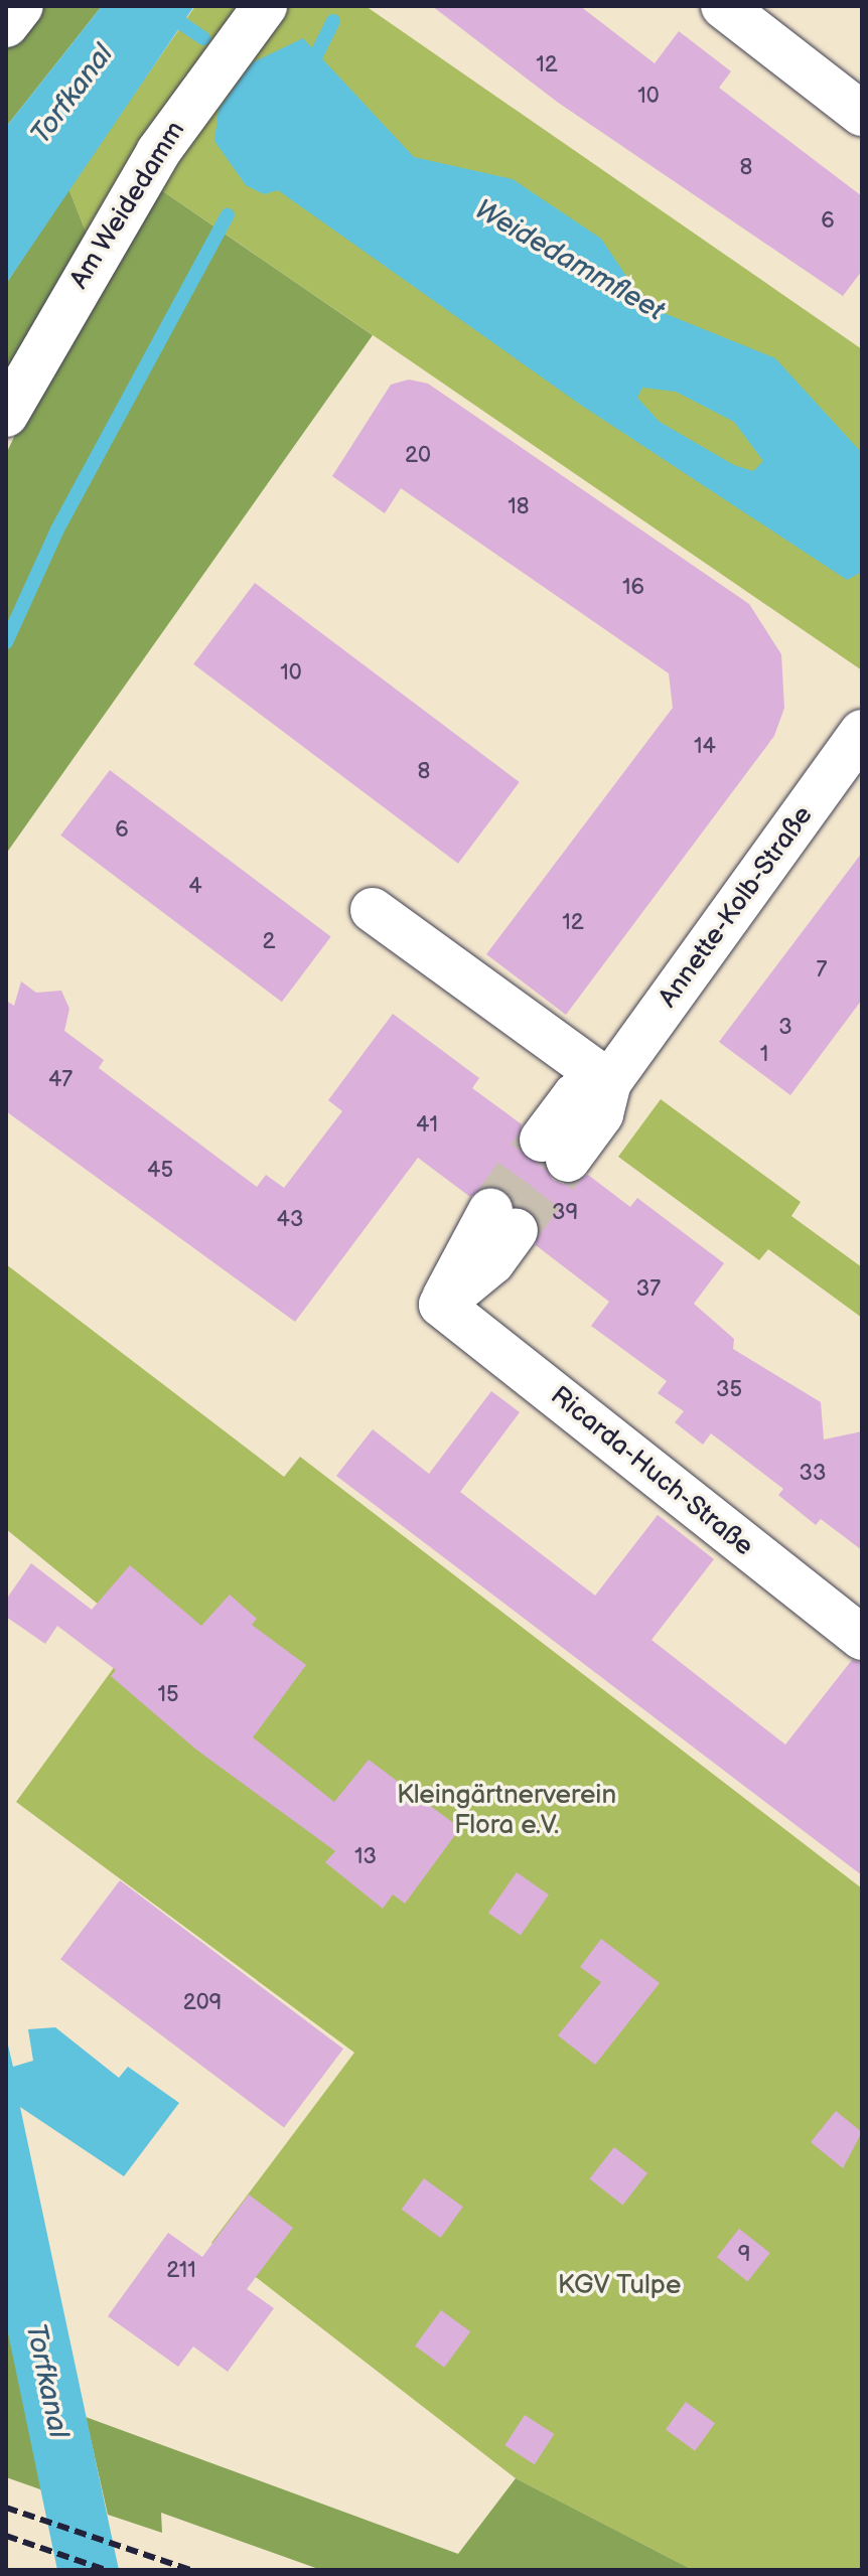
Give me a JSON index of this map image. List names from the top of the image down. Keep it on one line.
{"streets":{"street":["Am Weidedamm","Annette-Kolb-Straße","Ricarda-Huch-Straße"]},"water":["Torfkanal","Weidedammfleet"],"parks":["Kleingärtnerverein Flora e.V.","KGV Tulpe"],"house_numbers":["12","10","8","6","20","18","16","10","14","8","6","4","12","2","7","3","1","47","41","45","39","43","37","35","33","15","13","209","9","211"]}
